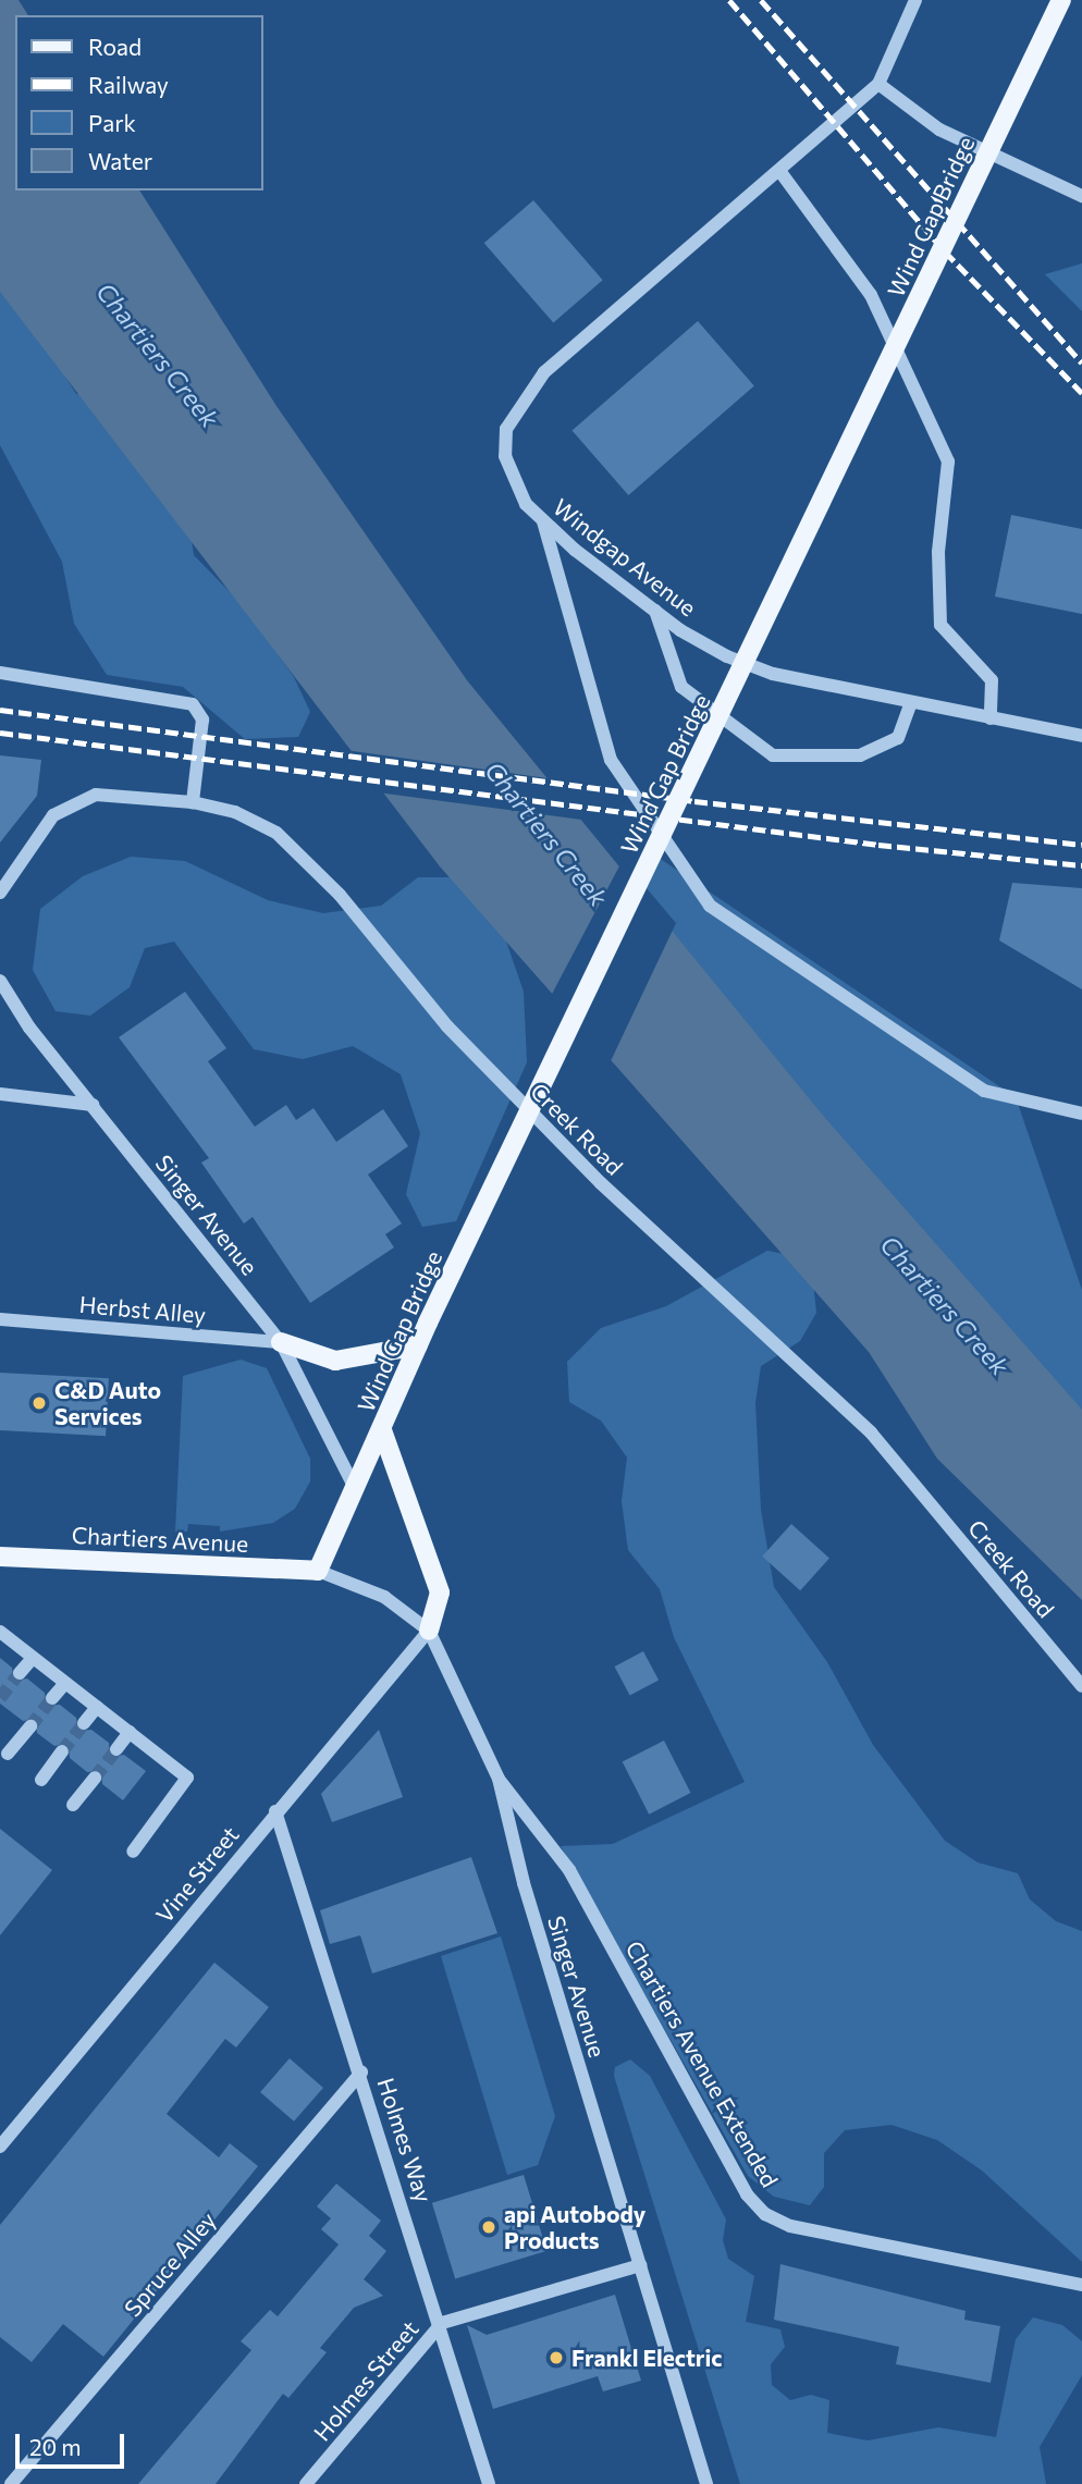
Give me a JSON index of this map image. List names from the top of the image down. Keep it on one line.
{"streets":{"main road":["Wind Gap Bridge","Chartiers Avenue"],"street":["Windgap Avenue","Creek Road","Singer Avenue","Herbst Alley","Vine Street","Chartiers Avenue Extended","Holmes Way","Spruce Alley","Holmes Street"]},"crossings":[["Wind Gap Bridge","Singer Avenue"],["Wind Gap Bridge","Chartiers Avenue"],["Singer Avenue","Herbst Alley"],["Singer Avenue","Chartiers Avenue"],["Singer Avenue","Vine Street"],["Singer Avenue","Chartiers Avenue Extended"],["Singer Avenue","Holmes Street"],["Vine Street","Holmes Way"],["Holmes Way","Spruce Alley"],["Holmes Way","Holmes Street"]],"water":["Chartiers Creek"],"places":["C&D Auto Services","api Autobody Products","Frankl Electric"],"legend":["Road","Railway","Park","Water"],"scale_bar":"20 m"}
